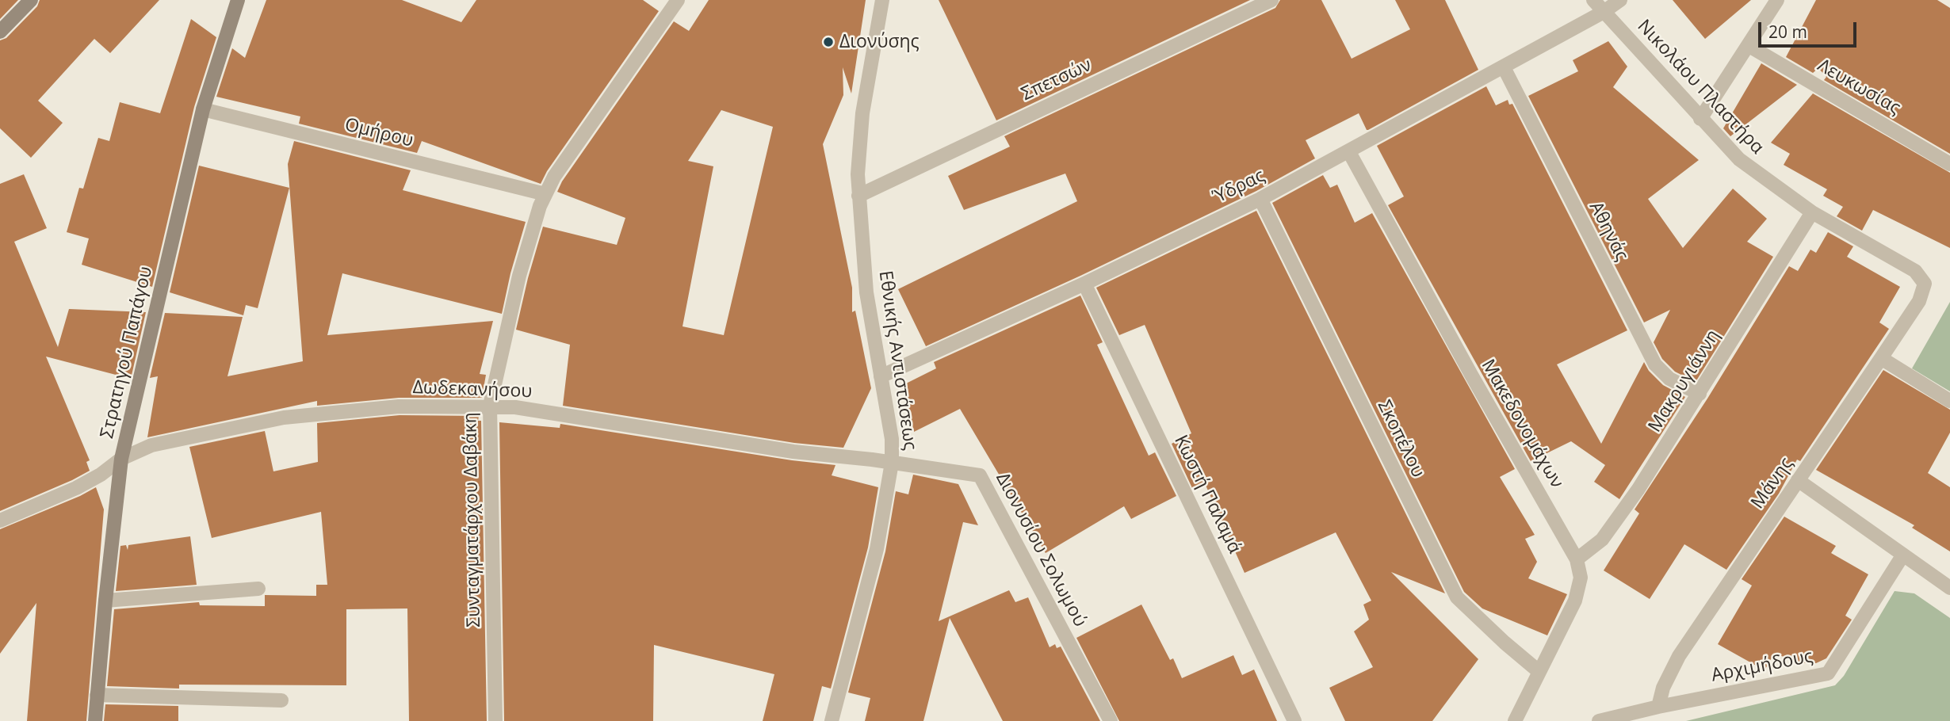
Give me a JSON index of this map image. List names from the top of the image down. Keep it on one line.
{"streets":{"street":["Σπετσών","Νικολάου Πλαστήρα","Λευκωσίας","Ομήρου","Ύδρας","Αθηνάς","Στρατηγού Παπάγου","Εθνικής Αντιστάσεως","Μακρυγιάννη","Δωδεκανήσου","Μακεδονομάχων","Σκοπέλου","Μάνης","Κωστή Παλαμά","Συνταγματάρχου Δαβάκη","Διονυσίου Σολωμού","Αρχιμήδους"]},"crossings":[["Σπετσών","Εθνικής Αντιστάσεως"],["Νικολάου Πλαστήρα","Ύδρας"],["Νικολάου Πλαστήρα","Μακρυγιάννη"],["Νικολάου Πλαστήρα","Μάνης"],["Ομήρου","Στρατηγού Παπάγου"],["Ομήρου","Συνταγματάρχου Δαβάκη"],["Ύδρας","Αθηνάς"],["Ύδρας","Εθνικής Αντιστάσεως"],["Ύδρας","Μακεδονομάχων"],["Ύδρας","Σκοπέλου"],["Ύδρας","Κωστή Παλαμά"],["Αθηνάς","Μακρυγιάννη"],["Στρατηγού Παπάγου","Δωδεκανήσου"],["Εθνικής Αντιστάσεως","Δωδεκανήσου"],["Εθνικής Αντιστάσεως","Διονυσίου Σολωμού"],["Μακρυγιάννη","Μακεδονομάχων"],["Δωδεκανήσου","Συνταγματάρχου Δαβάκη"],["Δωδεκανήσου","Διονυσίου Σολωμού"],["Μακεδονομάχων","Σκοπέλου"],["Μάνης","Αρχιμήδους"]],"places":["Διονύσης"],"scale_bar":"20 m"}
